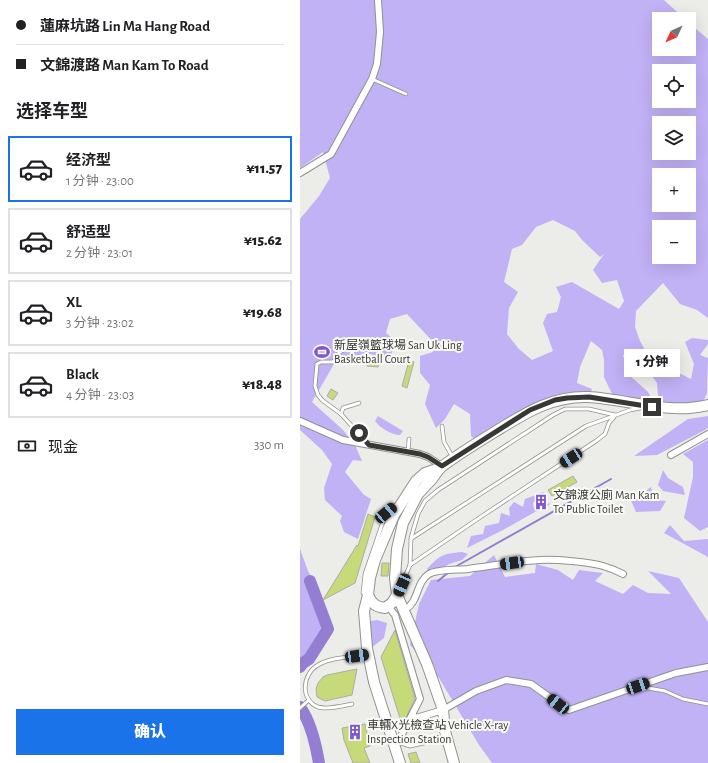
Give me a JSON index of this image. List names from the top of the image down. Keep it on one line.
{"places":{"sports":["新屋嶺籃球場 San Uk Ling Basketball Court"],"building":["文錦渡公廁 Man Kam To Public Toilet","車輛X光檢查站 Vehicle X-ray Inspection Station"]},"north":"bottom left","page":{"banner":["蓮麻坑路 Lin Ma Hang Road","文錦渡路 Man Kam To Road"],"map_buttons":["+","−"],"heading":"选择车型","list":[{"name":"经济型","note":"1 分钟 · 23:00","value":"¥11.57"},{"name":"舒适型","note":"2 分钟 · 23:01","value":"¥15.62"},{"name":"XL","note":"3 分钟 · 23:02","value":"¥19.68"},{"name":"Black","note":"4 分钟 · 23:03","value":"¥18.48"}],"bubble":"1 分钟","pay":["现金","330 m"],"buttons":"确认"}}
